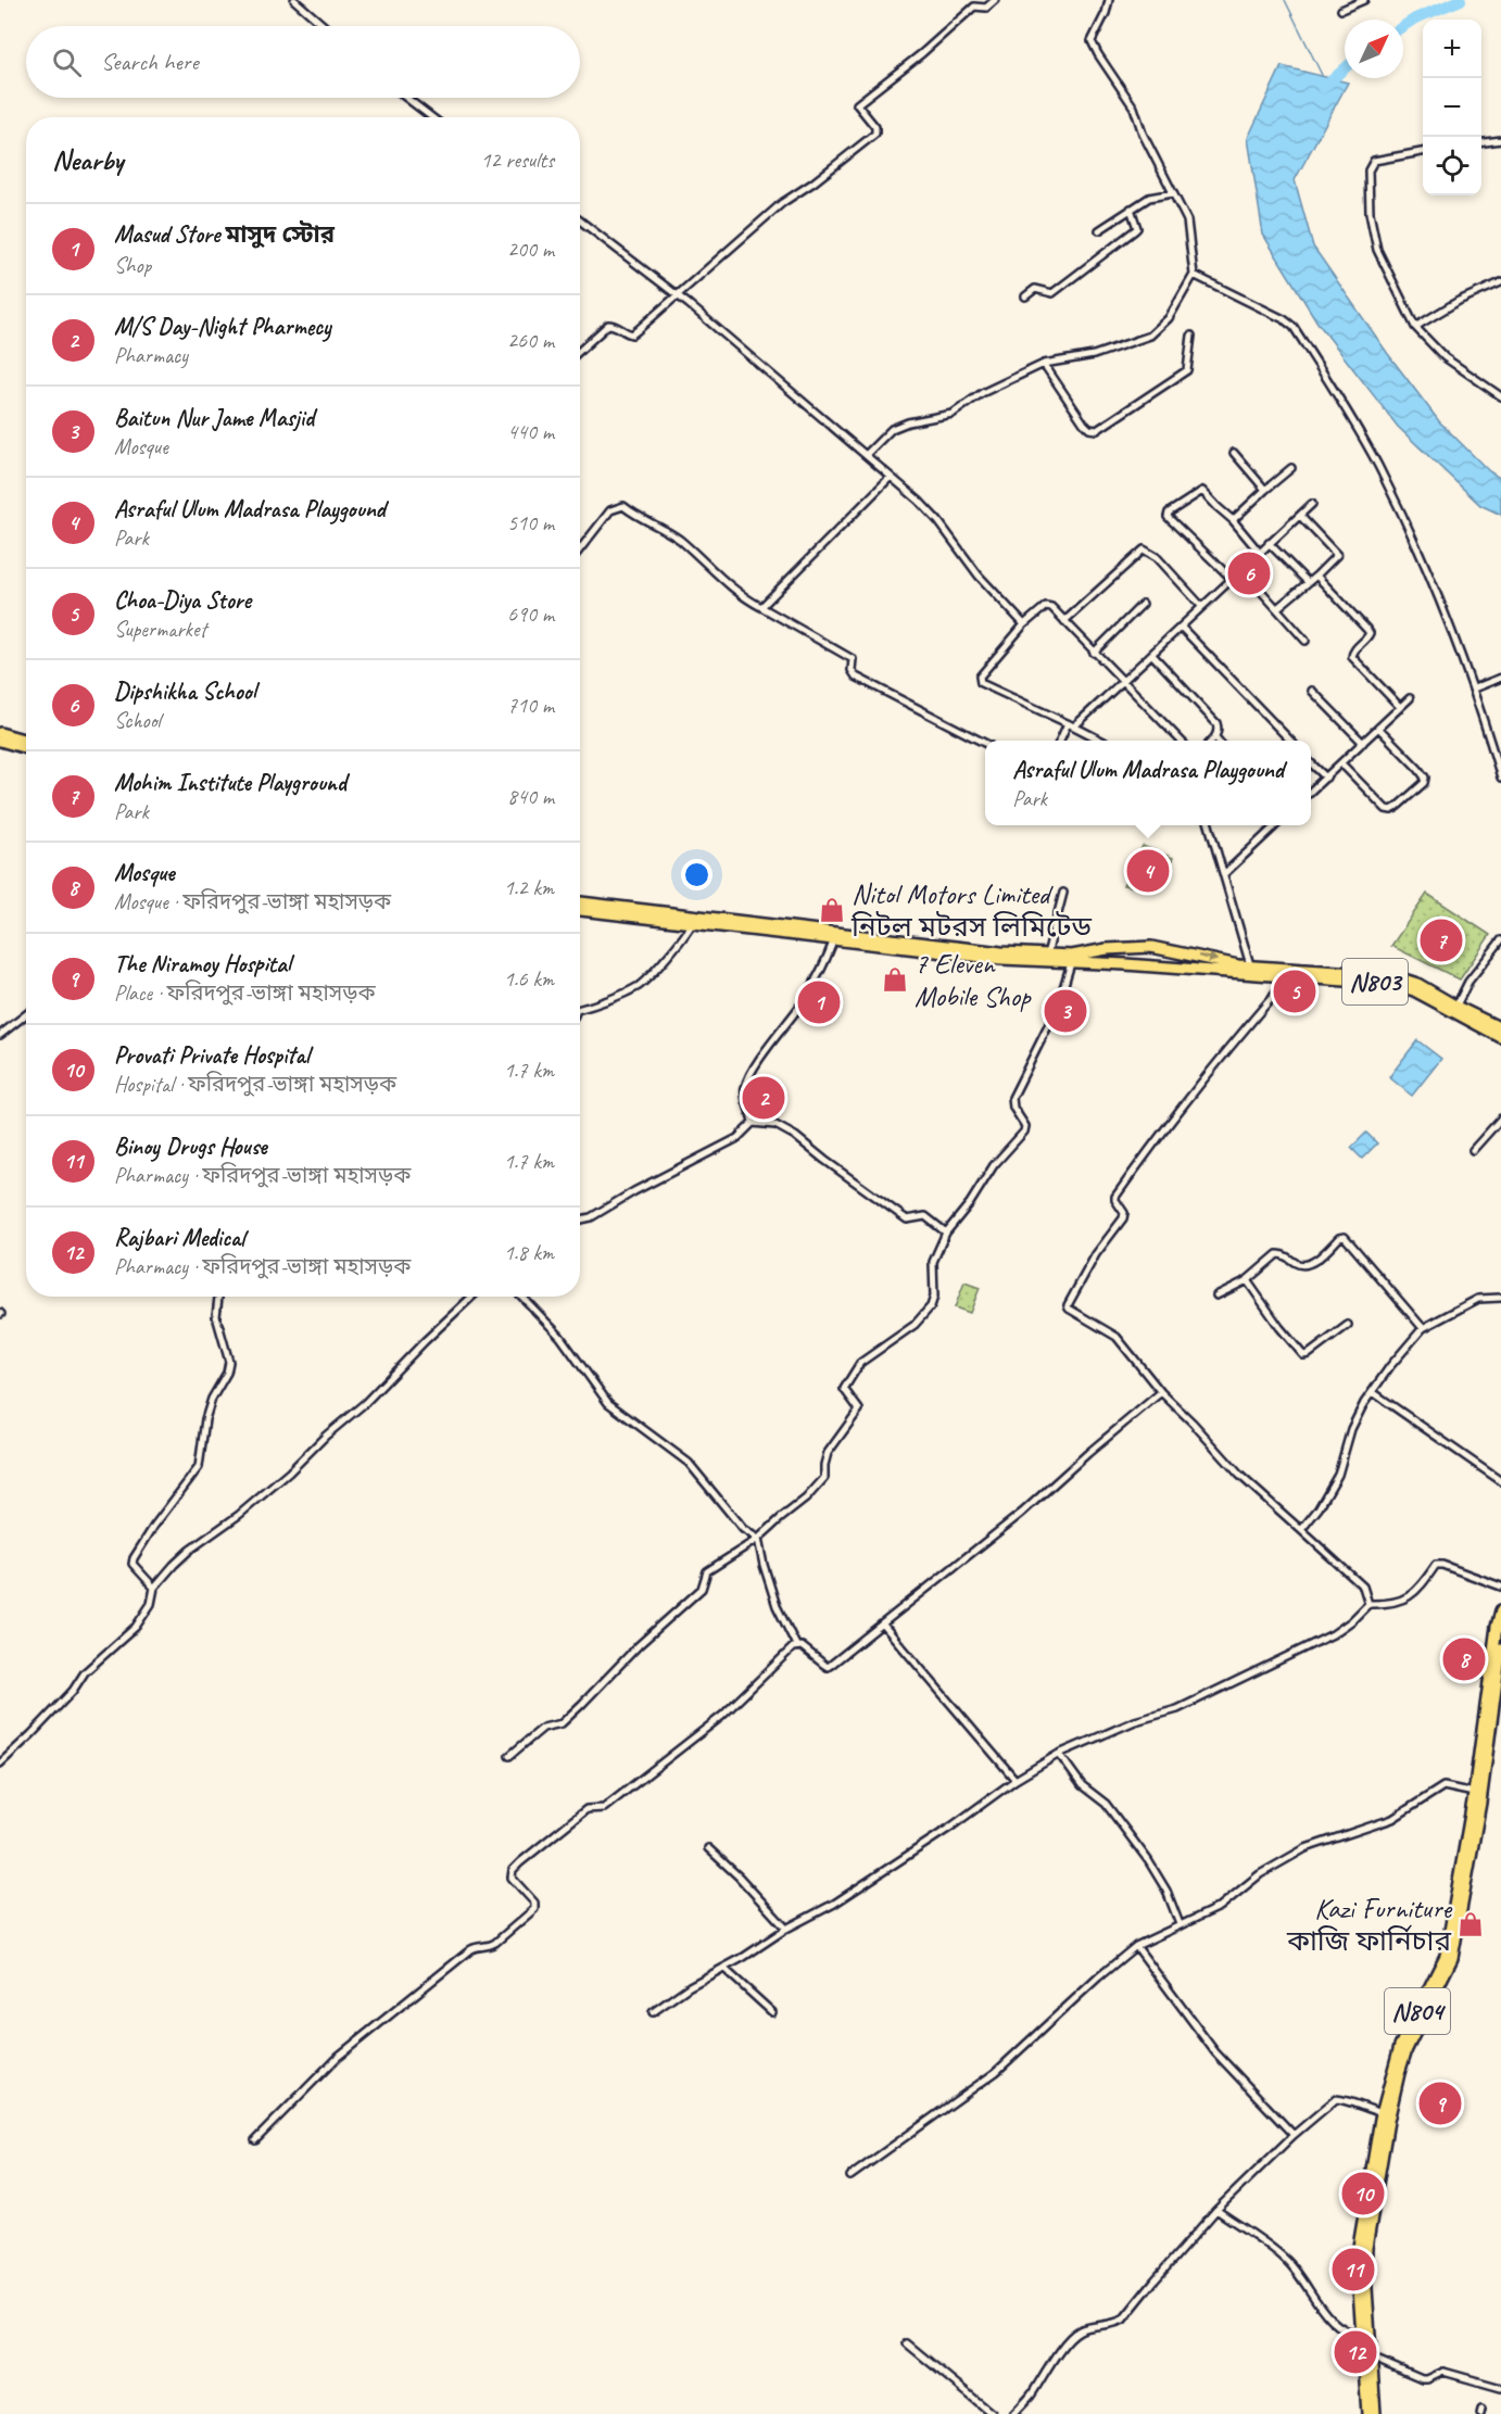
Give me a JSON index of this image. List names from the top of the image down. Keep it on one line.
{"streets":{"highway":["N803","N804"]},"places":{"shop":["Nitol Motors Limited নিটল মটরস লিমিটেড","7 Eleven Mobile Shop","Kazi Furniture কাজি ফার্নিচার"]},"north":"top right","page":{"map_buttons":["+","−"],"search":"Search here","heading":["Nearby","12 results"],"list":[{"mark":"1","name":"Masud Store মাসুদ স্টোর","note":"Shop","value":"200 m"},{"mark":"2","name":"M/S Day-Night Pharmecy","note":"Pharmacy","value":"260 m"},{"mark":"3","name":"Baitun Nur Jame Masjid","note":"Mosque","value":"440 m"},{"mark":"4","name":"Asraful Ulum Madrasa Playgound","note":"Park","value":"510 m"},{"mark":"5","name":"Choa-Diya Store","note":"Supermarket","value":"690 m"},{"mark":"6","name":"Dipshikha School","note":"School","value":"710 m"},{"mark":"7","name":"Mohim Institute Playground","note":"Park","value":"840 m"},{"mark":"8","name":"Mosque","note":"Mosque · ফরিদপুর-ভাঙ্গা মহাসড়ক","value":"1.2 km"},{"mark":"9","name":"The Niramoy Hospital","note":"Place · ফরিদপুর-ভাঙ্গা মহাসড়ক","value":"1.6 km"},{"mark":"10","name":"Provati Private Hospital","note":"Hospital · ফরিদপুর-ভাঙ্গা মহাসড়ক","value":"1.7 km"},{"mark":"11","name":"Binoy Drugs House","note":"Pharmacy · ফরিদপুর-ভাঙ্গা মহাসড়ক","value":"1.7 km"},{"mark":"12","name":"Rajbari Medical","note":"Pharmacy · ফরিদপুর-ভাঙ্গা মহাসড়ক","value":"1.8 km"}],"pins":["6","4","7","5","1","3","2","8","9","10","11","12"],"popup":["Asraful Ulum Madrasa Playgound","Park"]}}
